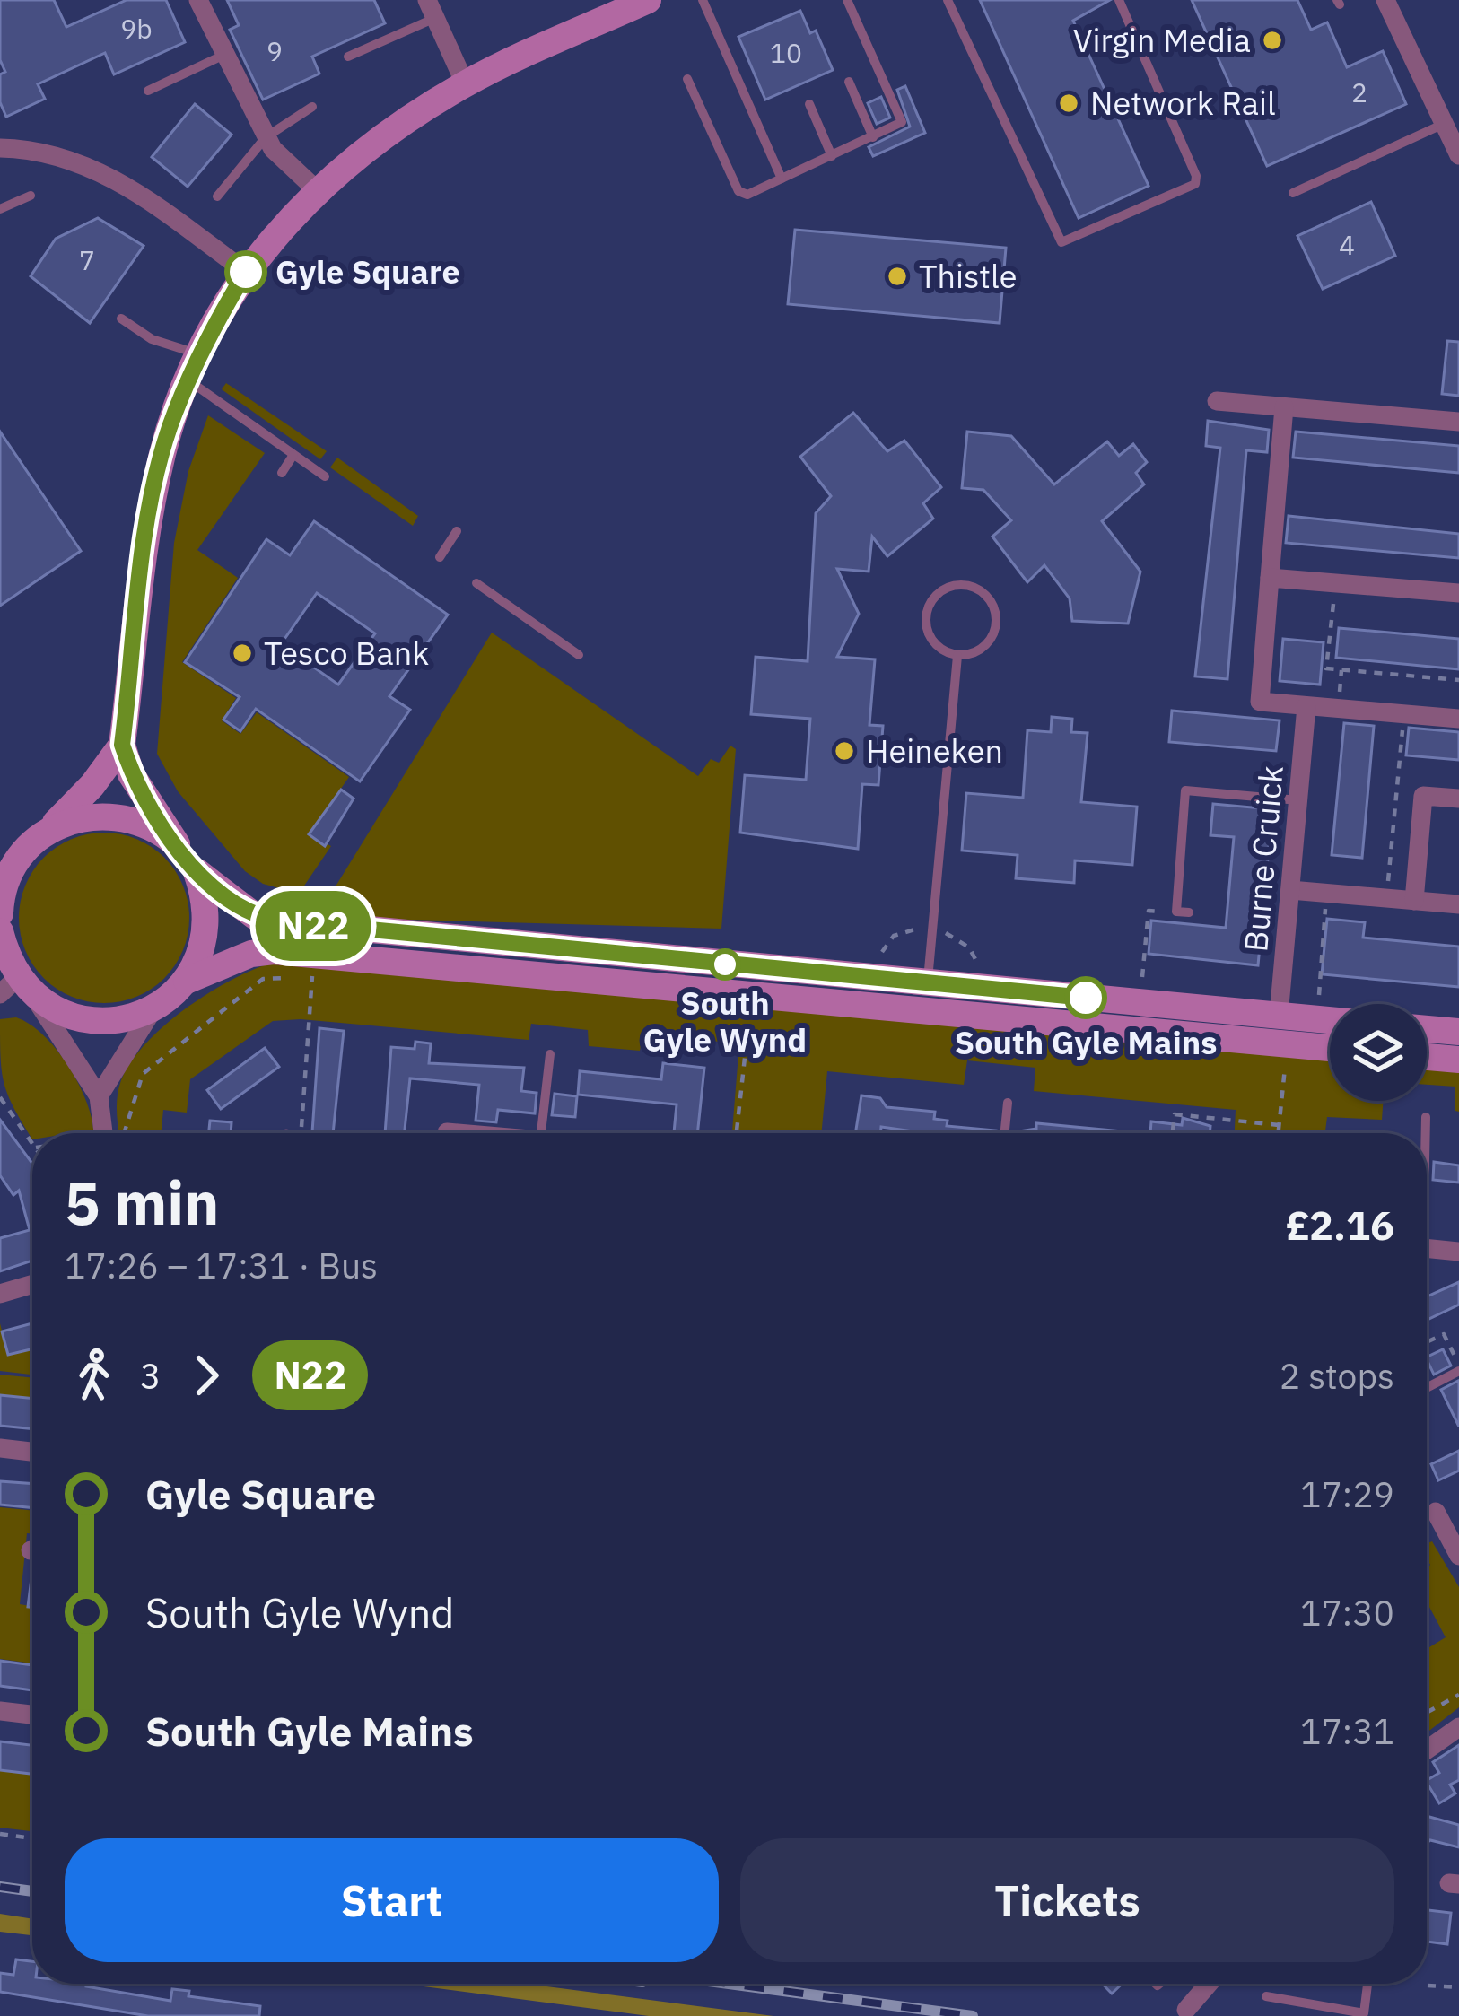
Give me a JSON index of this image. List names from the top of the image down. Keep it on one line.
{"streets":{"street":["Burne Cruick"]},"places":["Virgin Media","Network Rail","Gyle Square","Thistle","Tesco Bank","Heineken","South Gyle Wynd","South Gyle Mains"],"lines":["bus line N22"],"house_numbers":["9b","9","10","2","4","7"],"page":{"on_map":"N22","heading":["5 min","17:26 – 17:31 · Bus","£2.16"],"legs":["3","N22","2 stops"],"list":[{"name":"Gyle Square","value":"17:29"},{"name":"South Gyle Wynd","value":"17:30"},{"name":"South Gyle Mains","value":"17:31"}],"buttons":["Start","Tickets"]}}
